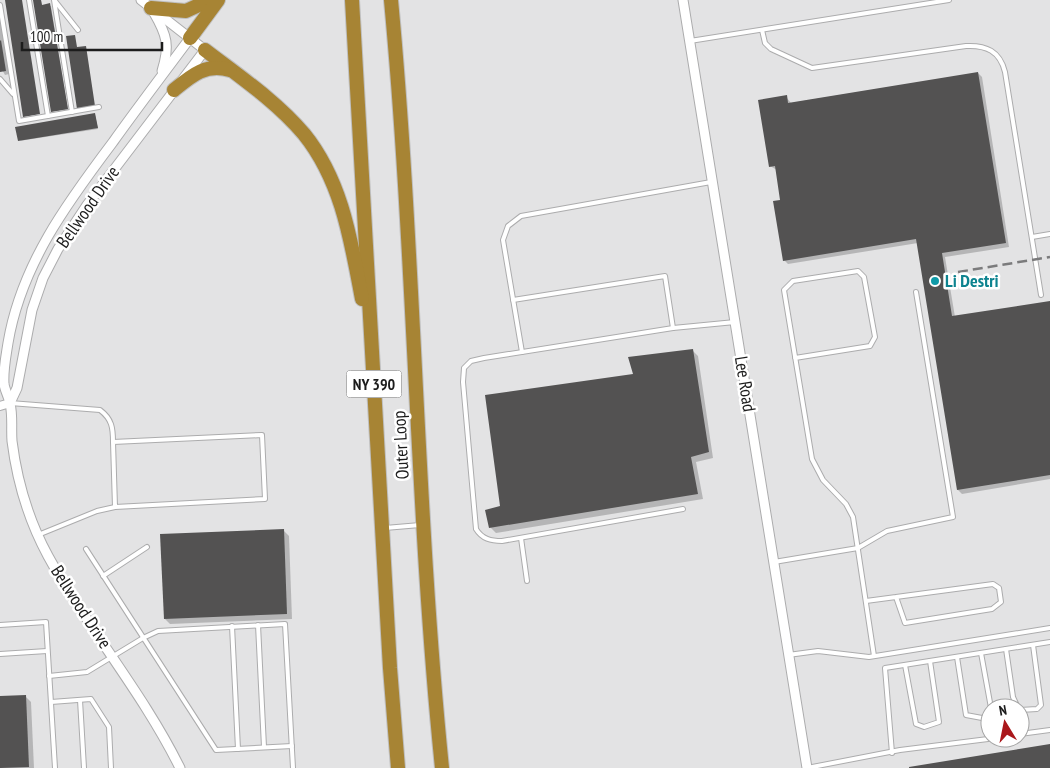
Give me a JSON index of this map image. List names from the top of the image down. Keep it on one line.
{"streets":{"highway":["NY 390","Outer Loop"],"street":["Bellwood Drive","Lee Road"]},"places":["Li Destri"],"scale_bar":"100 m","north":"top"}
